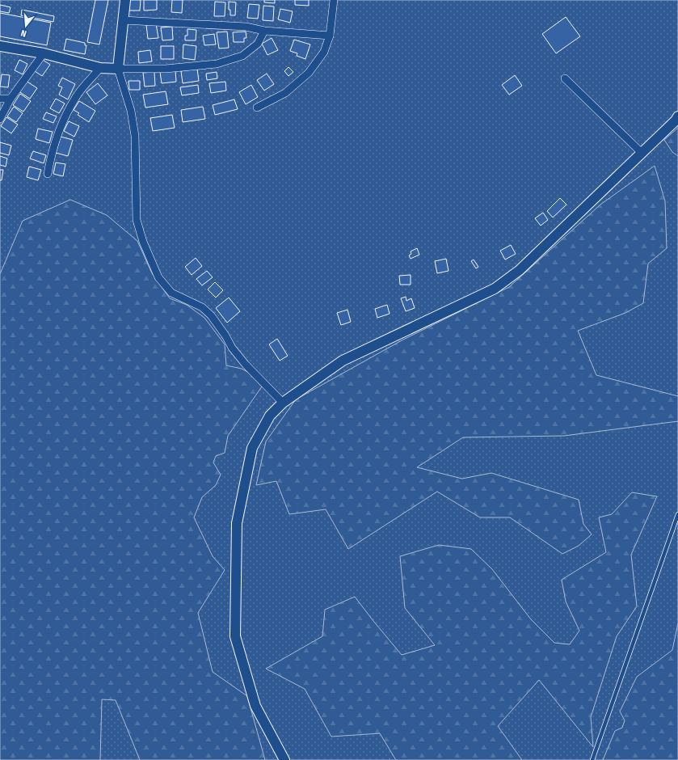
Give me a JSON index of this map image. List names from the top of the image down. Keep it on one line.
{"north":"bottom"}
